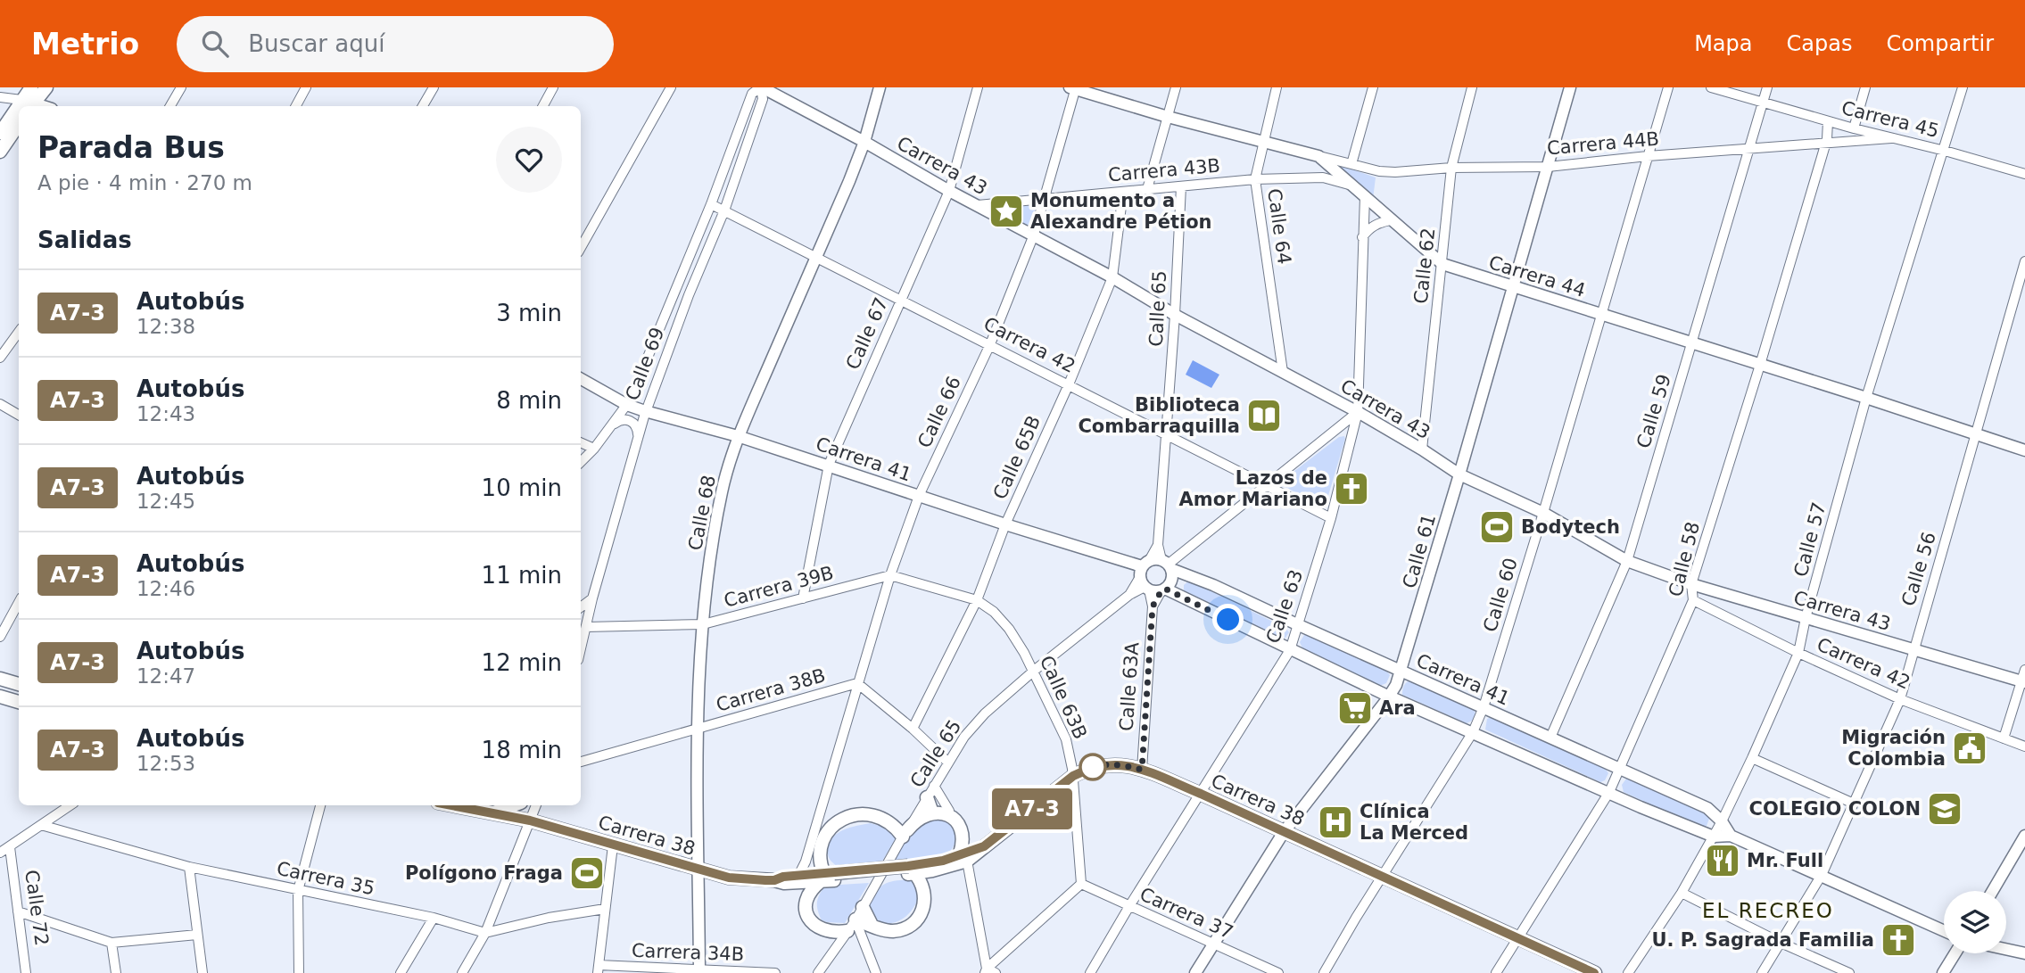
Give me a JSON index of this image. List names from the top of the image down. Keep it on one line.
{"streets":{"main road":["Carrera 38"],"street":["Carrera 45","Carrera 44B","Carrera 43","Carrera 43B","Calle 64","Calle 62","Carrera 44","Calle 65","Calle 67","Carrera 42","Calle 69","Calle 59","Calle 66","Calle 65B","Carrera 41","Calle 68","Calle 57","Calle 61","Calle 58","Calle 56","Carrera 39B","Calle 60","Calle 63","Calle 63A","Carrera 38B","Calle 63B","Carrera 35","Calle 72","Carrera 37","Carrera 34B"]},"crossings":[["Carrera 45","Carrera 44B"],["Carrera 45","Calle 59"],["Carrera 45","Calle 57"],["Carrera 45","Calle 58"],["Carrera 44B","Calle 62"],["Carrera 44B","Carrera 44"],["Carrera 44B","Calle 59"],["Carrera 44B","Calle 61"],["Carrera 44B","Calle 58"],["Carrera 44B","Calle 60"],["Carrera 43","Carrera 43B"],["Carrera 43","Calle 64"],["Carrera 43","Calle 62"],["Carrera 43","Calle 65"],["Carrera 43","Calle 67"],["Carrera 43","Calle 69"],["Carrera 43","Calle 59"],["Carrera 43","Calle 66"],["Carrera 43","Calle 65B"],["Carrera 43","Calle 68"],["Carrera 43","Calle 57"],["Carrera 43","Calle 61"],["Carrera 43","Calle 58"],["Carrera 43","Calle 56"],["Carrera 43","Calle 60"],["Carrera 43","Calle 63"],["Carrera 43B","Calle 64"],["Carrera 43B","Carrera 44"],["Carrera 43B","Calle 65"],["Carrera 43B","Calle 66"],["Carrera 43B","Calle 65B"],["Calle 64","Carrera 44"],["Calle 62","Carrera 44"],["Carrera 44","Calle 59"],["Carrera 44","Calle 66"],["Carrera 44","Calle 57"],["Carrera 44","Calle 61"],["Carrera 44","Calle 58"],["Carrera 44","Calle 56"],["Carrera 44","Calle 60"],["Carrera 44","Calle 63"],["Calle 65","Carrera 42"],["Calle 65","Carrera 41"],["Calle 65","Calle 63A"],["Calle 65","Calle 63B"],["Calle 67","Carrera 42"],["Calle 67","Carrera 41"],["Calle 67","Carrera 39B"],["Carrera 42","Calle 69"],["Carrera 42","Calle 66"],["Carrera 42","Calle 65B"],["Carrera 42","Calle 68"],["Carrera 42","Calle 57"],["Carrera 42","Calle 58"],["Carrera 42","Calle 56"],["Carrera 42","Calle 63"],["Calle 69","Carrera 41"],["Calle 69","Carrera 39B"],["Calle 59","Carrera 41"],["Calle 66","Carrera 41"],["Calle 66","Carrera 39B"],["Calle 66","Carrera 38B"],["Calle 66","Carrera 38"],["Calle 65B","Carrera 41"],["Calle 65B","Calle 63B"],["Carrera 41","Calle 68"],["Carrera 41","Calle 57"],["Carrera 41","Calle 61"],["Carrera 41","Calle 58"],["Carrera 41","Calle 60"],["Carrera 41","Calle 63"],["Carrera 41","Calle 63A"],["Calle 68","Carrera 39B"],["Calle 68","Carrera 38B"],["Calle 68","Carrera 38"],["Calle 68","Carrera 34B"],["Calle 61","Carrera 38"],["Calle 61","Carrera 37"],["Calle 58","Carrera 38"],["Calle 60","Carrera 38"],["Calle 63","Carrera 38"],["Calle 63","Carrera 37"],["Calle 63A","Carrera 38"],["Calle 63B","Carrera 38"],["Calle 63B","Carrera 37"]],"districts":["EL RECREO"],"places":{"place":["Monumento a Alexandre Pétion"],"library":["Biblioteca Combarraquilla"],"church":["Lazos de Amor Mariano","U. P. Sagrada Familia"],"sports":["Bodytech","Polígono Fraga"],"supermarket":["Ara"],"public building":["Migración Colombia"],"school or university":["COLEGIO COLON"],"hospital":["Clínica La Merced"],"restaurant":["Mr. Full"]},"lines":["bus line A7-3"],"page":{"header":"Metrio","search":"Buscar aquí","nav":["Mapa","Capas","Compartir"],"on_map":"A7-3","heading":[["Parada Bus","A pie · 4 min · 270 m"],"Salidas"],"list":[{"mark":"A7-3","name":"Autobús","note":"12:38","value":"3 min"},{"mark":"A7-3","name":"Autobús","note":"12:43","value":"8 min"},{"mark":"A7-3","name":"Autobús","note":"12:45","value":"10 min"},{"mark":"A7-3","name":"Autobús","note":"12:46","value":"11 min"},{"mark":"A7-3","name":"Autobús","note":"12:47","value":"12 min"},{"mark":"A7-3","name":"Autobús","note":"12:53","value":"18 min"}]}}
